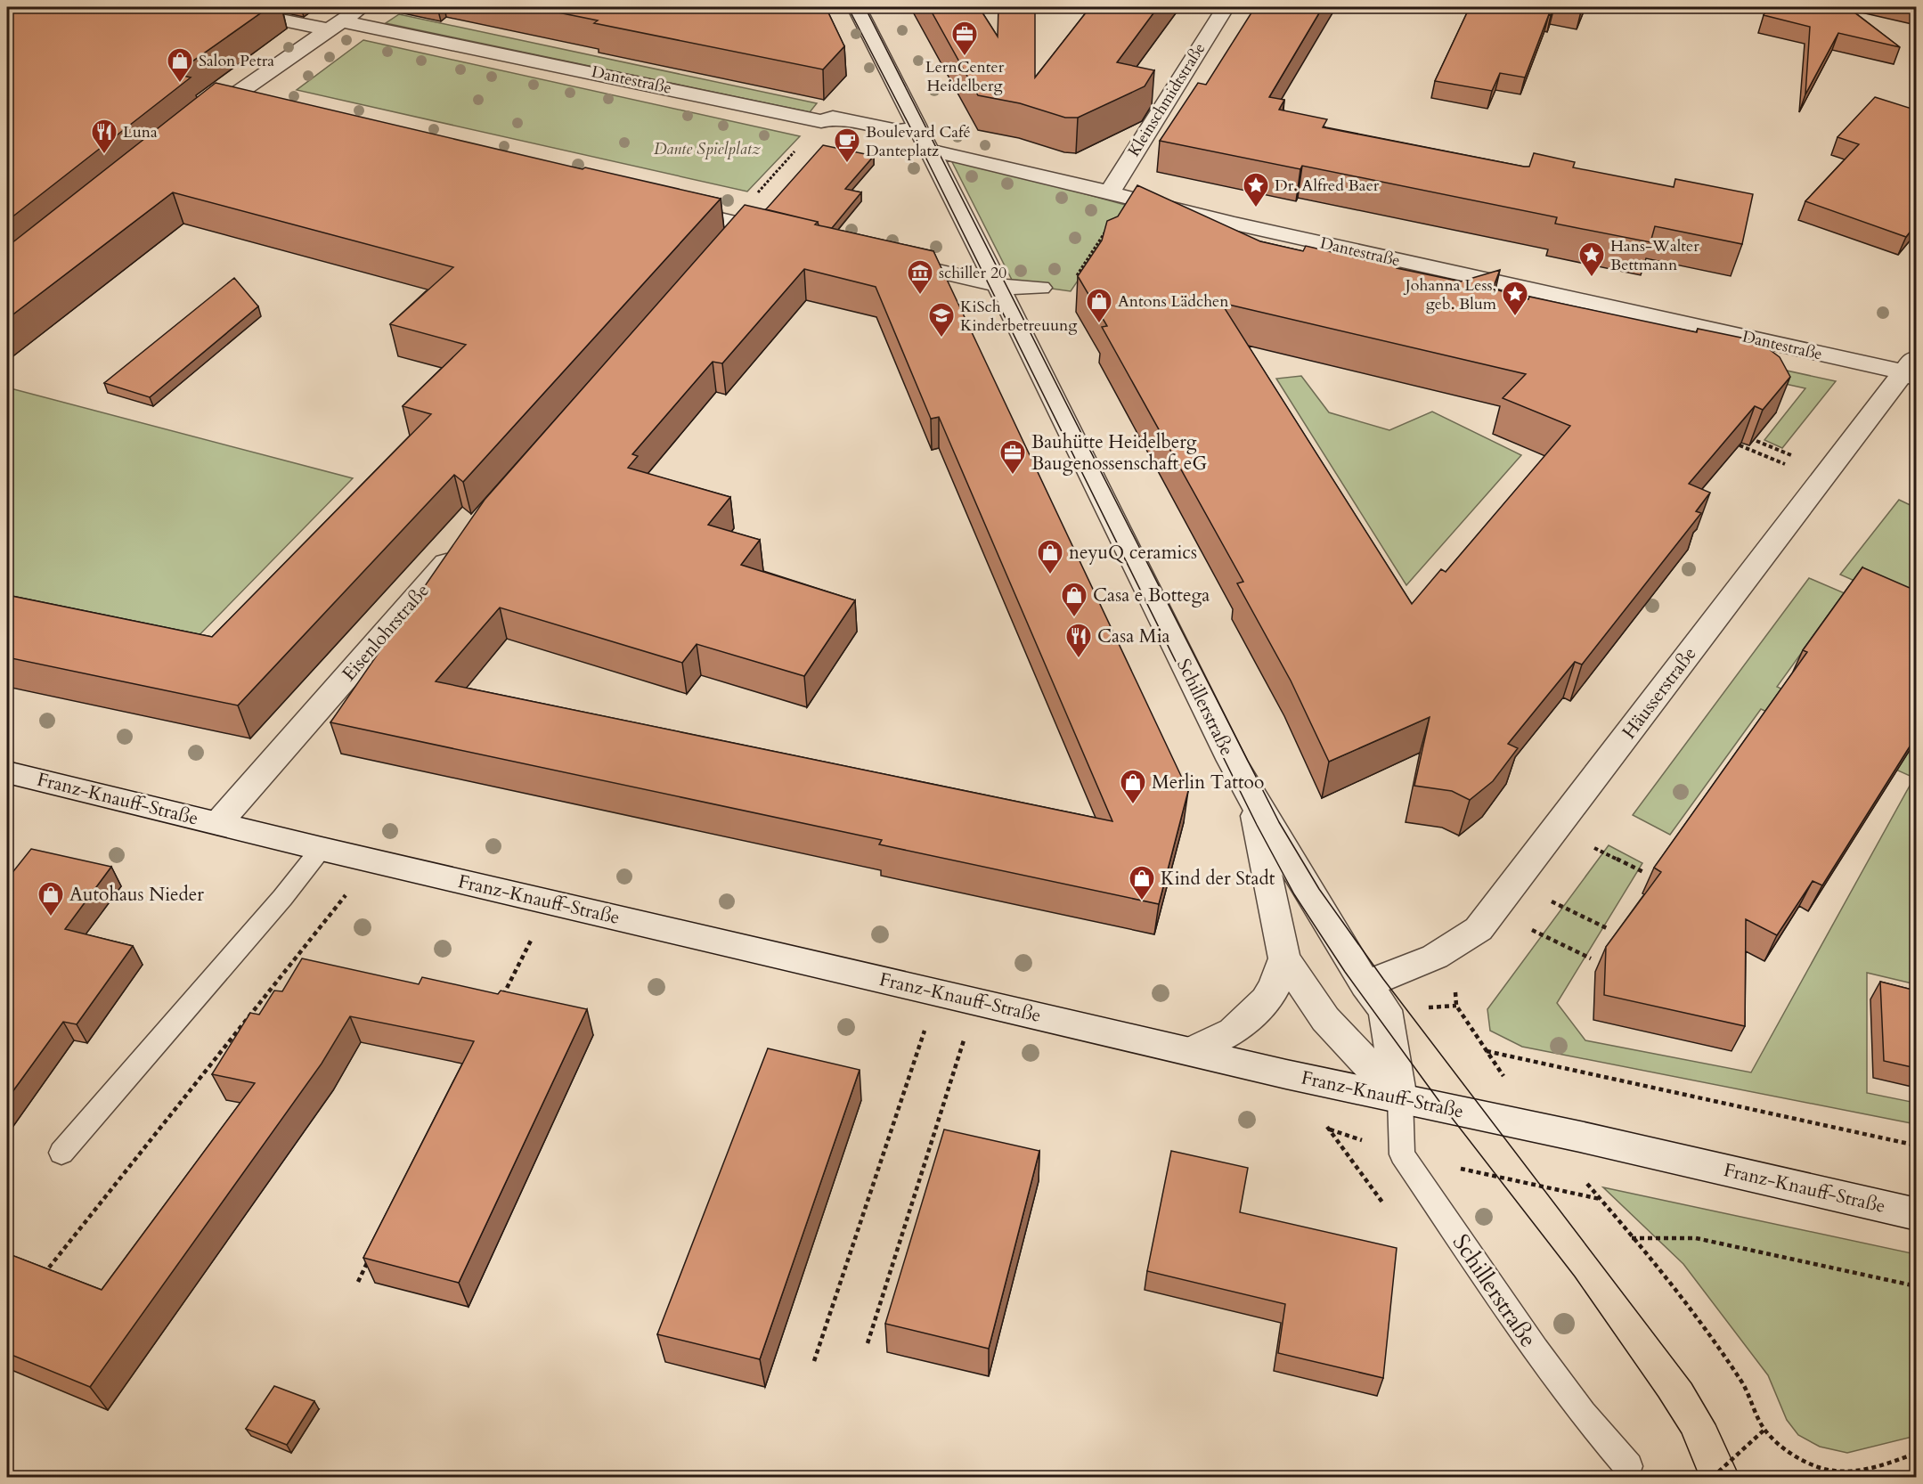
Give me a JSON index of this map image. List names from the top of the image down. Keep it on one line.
{"streets":{"street":["Dantestraße","Kleinschmidtstraße","Eisenlohrstraße","Häusserstraße","Schillerstraße","Franz-Knauff-Straße"]},"crossings":[["Dantestraße","Kleinschmidtstraße"],["Dantestraße","Häusserstraße"],["Dantestraße","Schillerstraße"],["Eisenlohrstraße","Franz-Knauff-Straße"],["Häusserstraße","Schillerstraße"],["Schillerstraße","Franz-Knauff-Straße"]],"parks":["Dante Spielplatz"],"places":{"office":["LernCenter Heidelberg","Bauhütte Heidelberg Baugenossenschaft eG"],"shop":["Salon Petra","Antons Lädchen","neyuQ ceramics","Casa e Bottega","Merlin Tattoo","Kind der Stadt","Autohaus Nieder"],"restaurant":["Luna","Casa Mia"],"cafe":["Boulevard Café Danteplatz"],"place":["Dr. Alfred Baer","Hans-Walter Bettmann","Johanna Less, geb. Blum"],"museum":["schiller 20"],"school or university":["KiSch Kinderbetreuung"]}}
